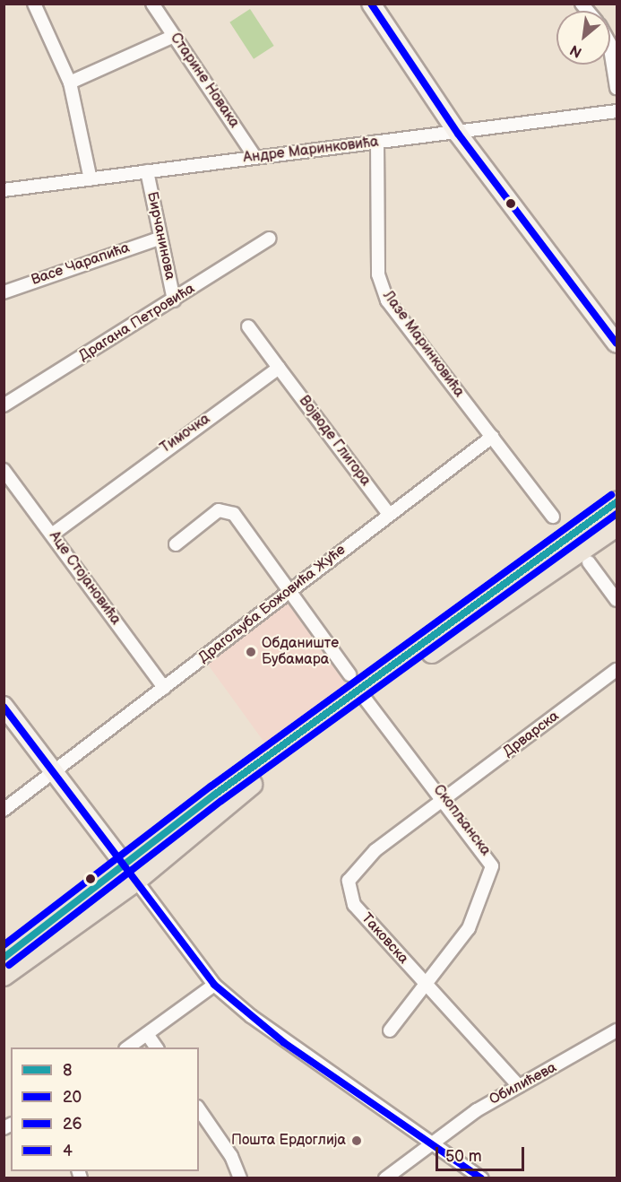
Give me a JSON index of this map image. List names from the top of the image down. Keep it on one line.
{"streets":{"street":["Старине Новака","Андре Маринковића","Бирчанинова","Васе Чарапића","Драгана Петровића","Лазе Маринковића","Тимочка","Војводе Глигора","Аце Стојановића","Драгољуба Божовића Жуће","Дрварска","Скопљанска","Таковска","Обилићева"]},"crossings":[["Старине Новака","Андре Маринковића"],["Андре Маринковића","Бирчанинова"],["Андре Маринковића","Лазе Маринковића"],["Бирчанинова","Васе Чарапића"],["Бирчанинова","Драгана Петровића"],["Лазе Маринковића","Драгољуба Божовића Жуће"],["Тимочка","Војводе Глигора"],["Тимочка","Аце Стојановића"],["Војводе Глигора","Драгољуба Божовића Жуће"],["Аце Стојановића","Драгољуба Божовића Жуће"],["Дрварска","Скопљанска"],["Дрварска","Таковска"],["Скопљанска","Таковска"],["Таковска","Обилићева"]],"places":["Обданиште Бубамара","Пошта Ердоглија"],"lines":["transit line 4","transit line 26","transit line 8","transit line 20"],"legend":["8","20","26","4"],"scale_bar":"50 m","north":"bottom left"}
